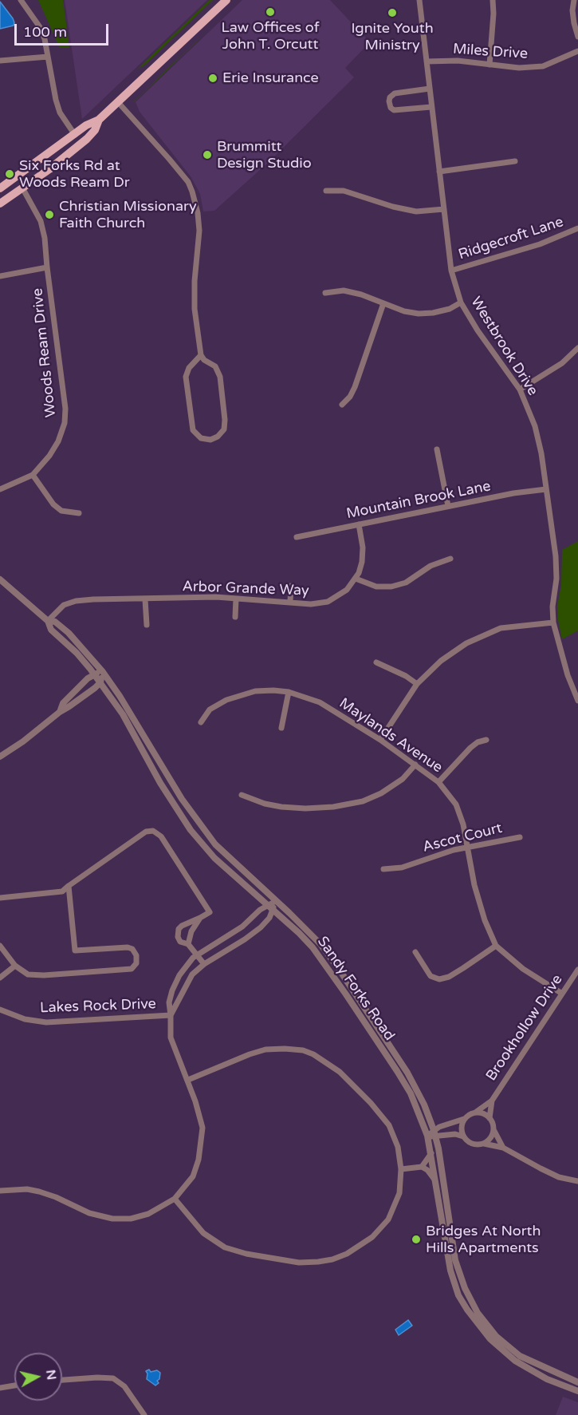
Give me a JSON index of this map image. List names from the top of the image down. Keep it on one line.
{"streets":{"street":["Miles Drive","Ridgecroft Lane","Westbrook Drive","Woods Ream Drive","Mountain Brook Lane","Arbor Grande Way","Maylands Avenue","Ascot Court","Sandy Forks Road","Lakes Rock Drive","Brookhollow Drive"]},"crossings":[["Miles Drive","Westbrook Drive"],["Ridgecroft Lane","Westbrook Drive"],["Westbrook Drive","Mountain Brook Lane"],["Mountain Brook Lane","Arbor Grande Way"],["Arbor Grande Way","Sandy Forks Road"],["Maylands Avenue","Ascot Court"],["Maylands Avenue","Brookhollow Drive"],["Sandy Forks Road","Brookhollow Drive"]],"places":["Law Offices of John T. Orcutt","Ignite Youth Ministry","Erie Insurance","Brummitt Design Studio","Six Forks Rd at Woods Ream Dr","Christian Missionary Faith Church","Bridges At North Hills Apartments"],"scale_bar":"100 m","north":"right"}
